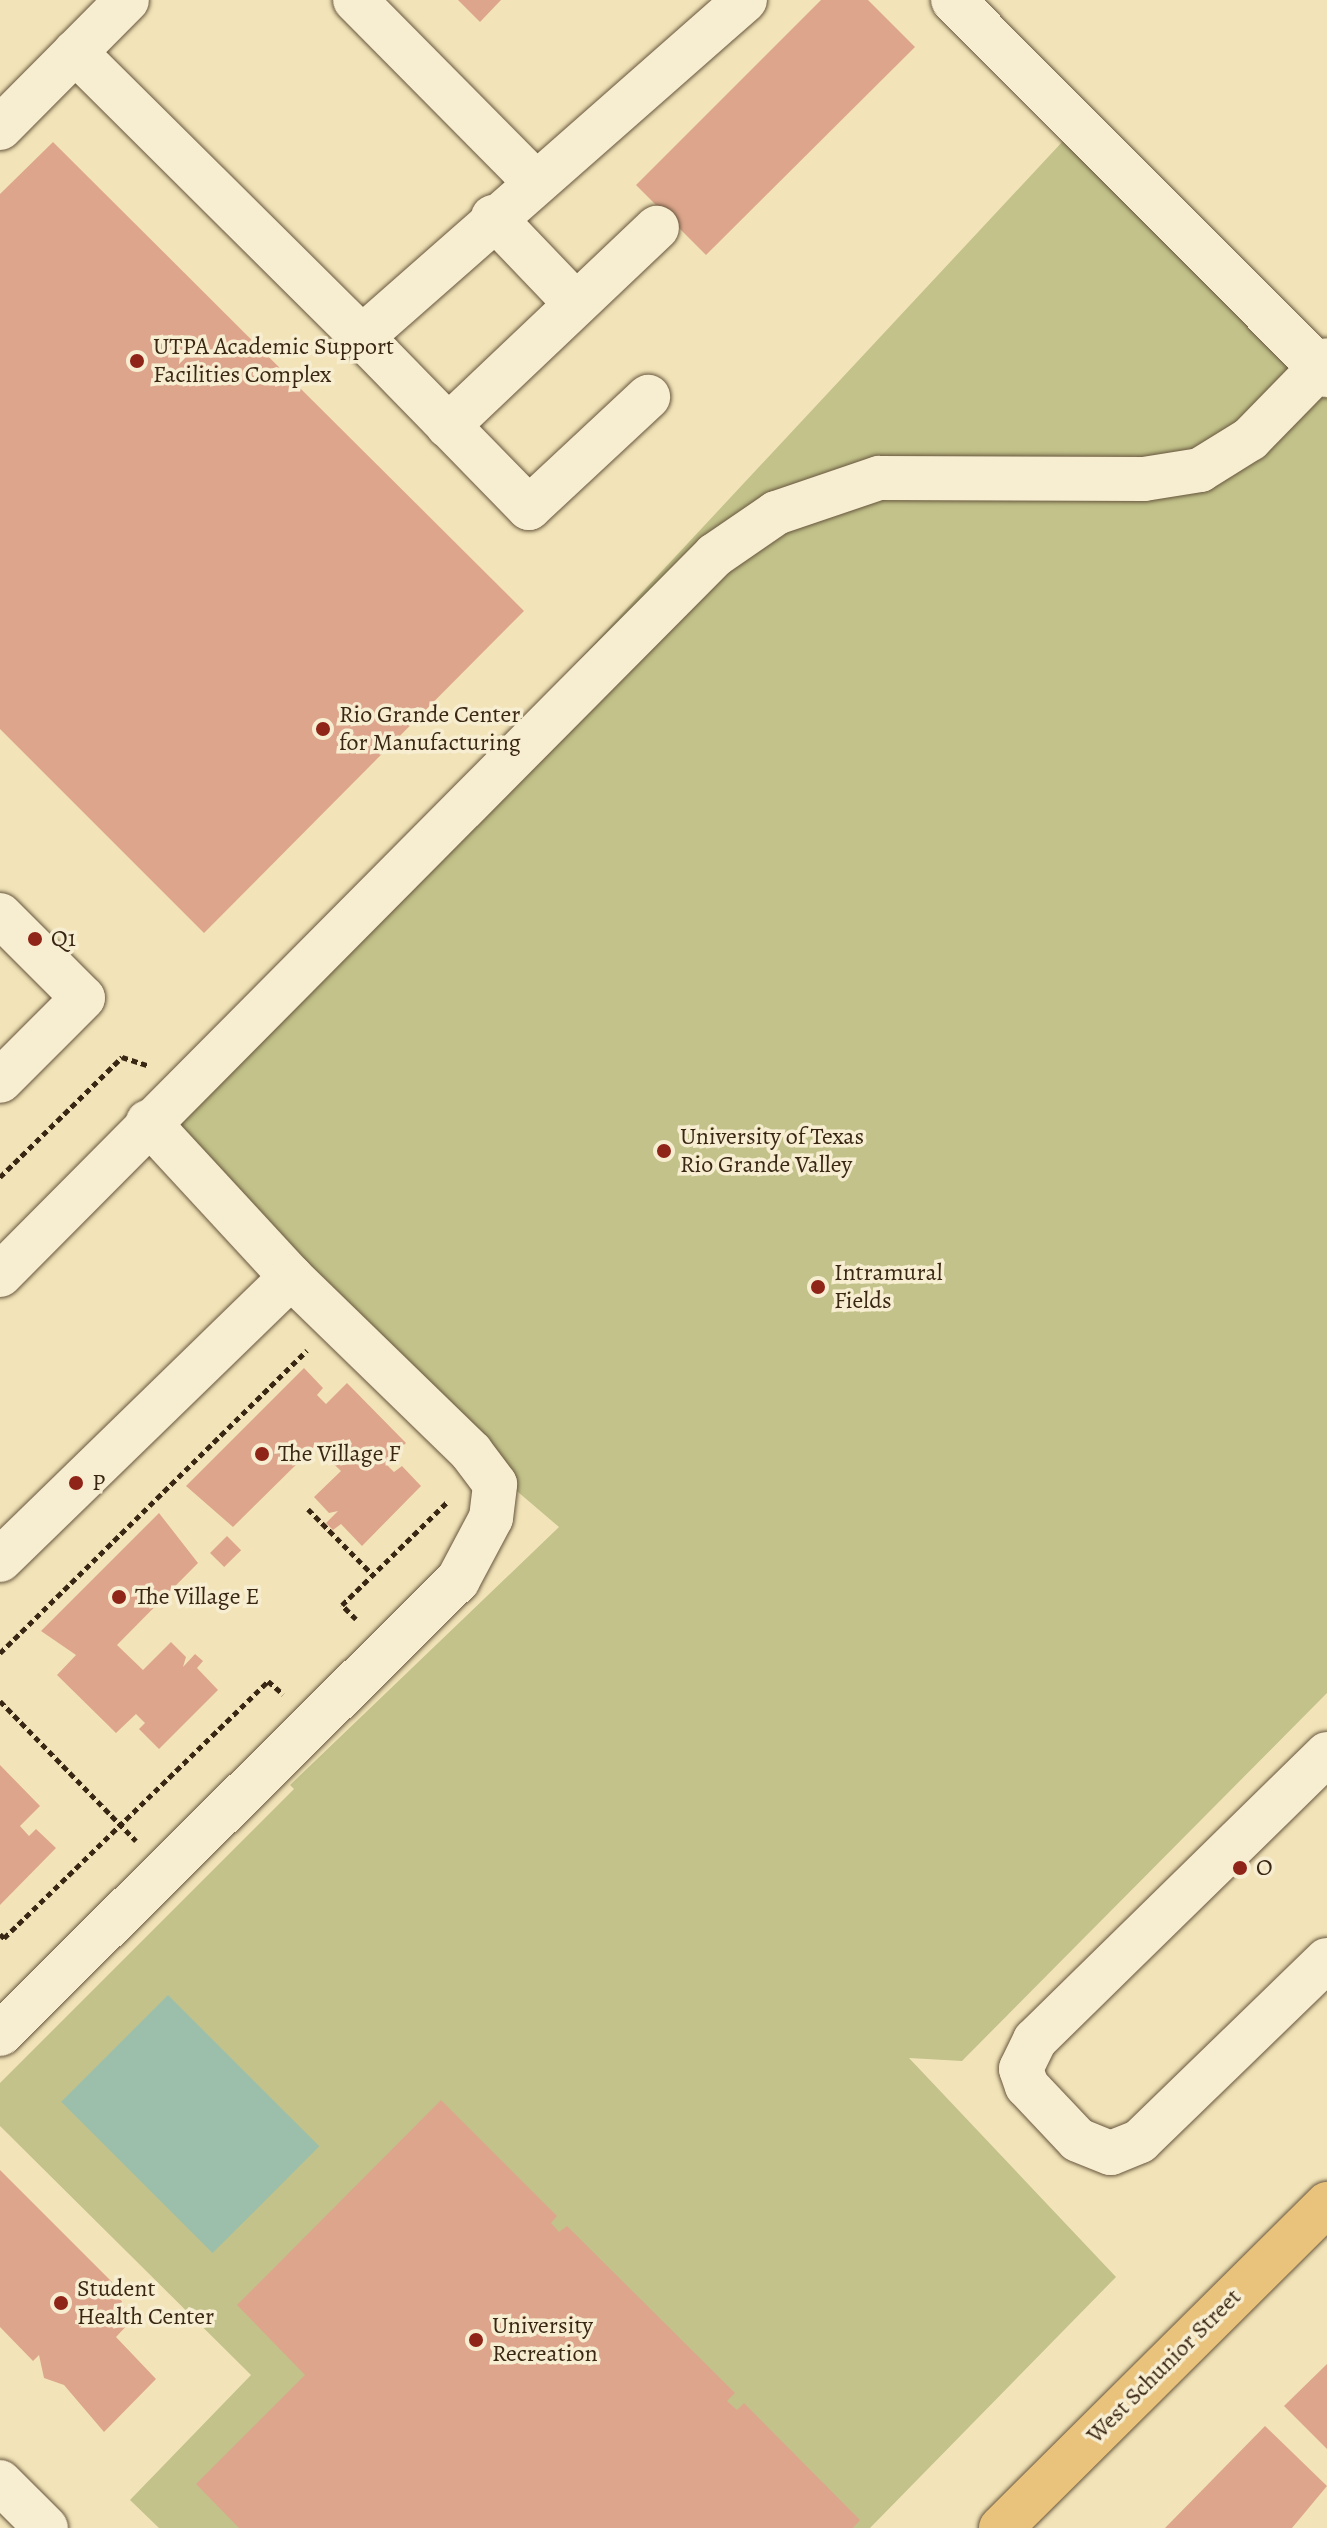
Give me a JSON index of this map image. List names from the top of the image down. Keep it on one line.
{"streets":{"main road":["West Schunior Street"]},"places":["UTPA Academic Support Facilities Complex","Rio Grande Center for Manufacturing","Q1","University of Texas Rio Grande Valley","Intramural Fields","The Village F","P","The Village E","O","Student Health Center","University Recreation"]}
